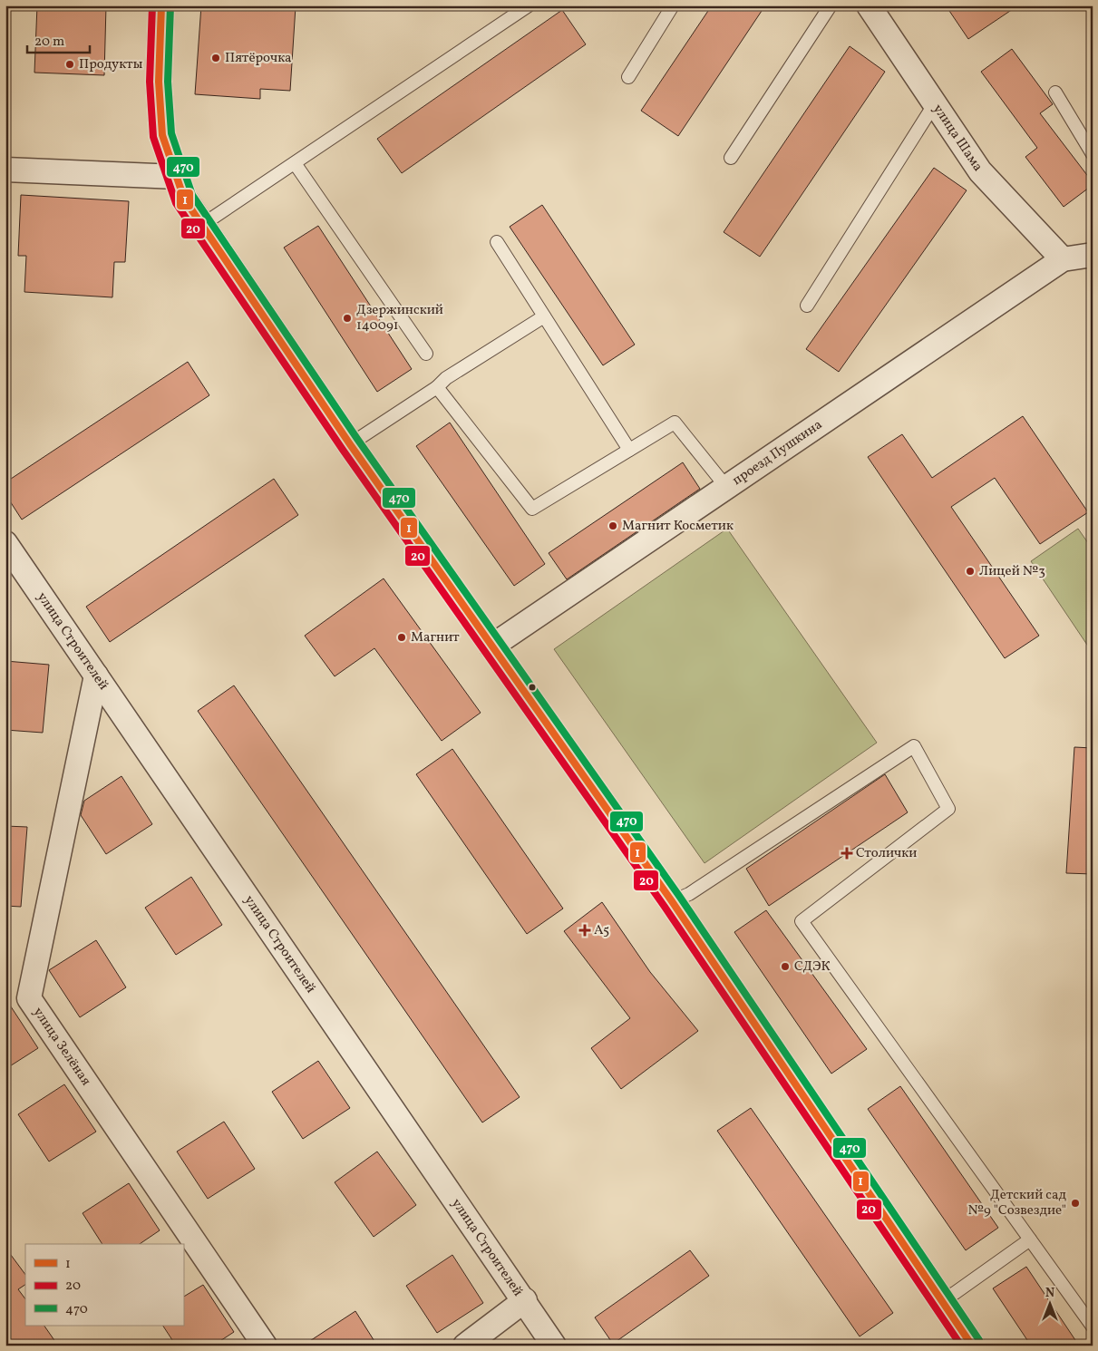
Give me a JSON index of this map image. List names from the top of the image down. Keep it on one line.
{"streets":{"street":["улица Шама","проезд Пушкина","улица Строителей","улица Зелёная"]},"crossings":[["улица Шама","проезд Пушкина"],["улица Строителей","улица Зелёная"]],"places":{"other":["Пятёрочка","Продукты","Дзержинский 140091","Магнит Косметик","Лицей №3","Магнит","СДЭК","Детский сад №9 \"Созвездие\""],"health":["Столички","А5"]},"lines":["transit line 1","transit line 20","transit line 470"],"legend":["1","20","470"],"scale_bar":"20 m","north":"top"}
